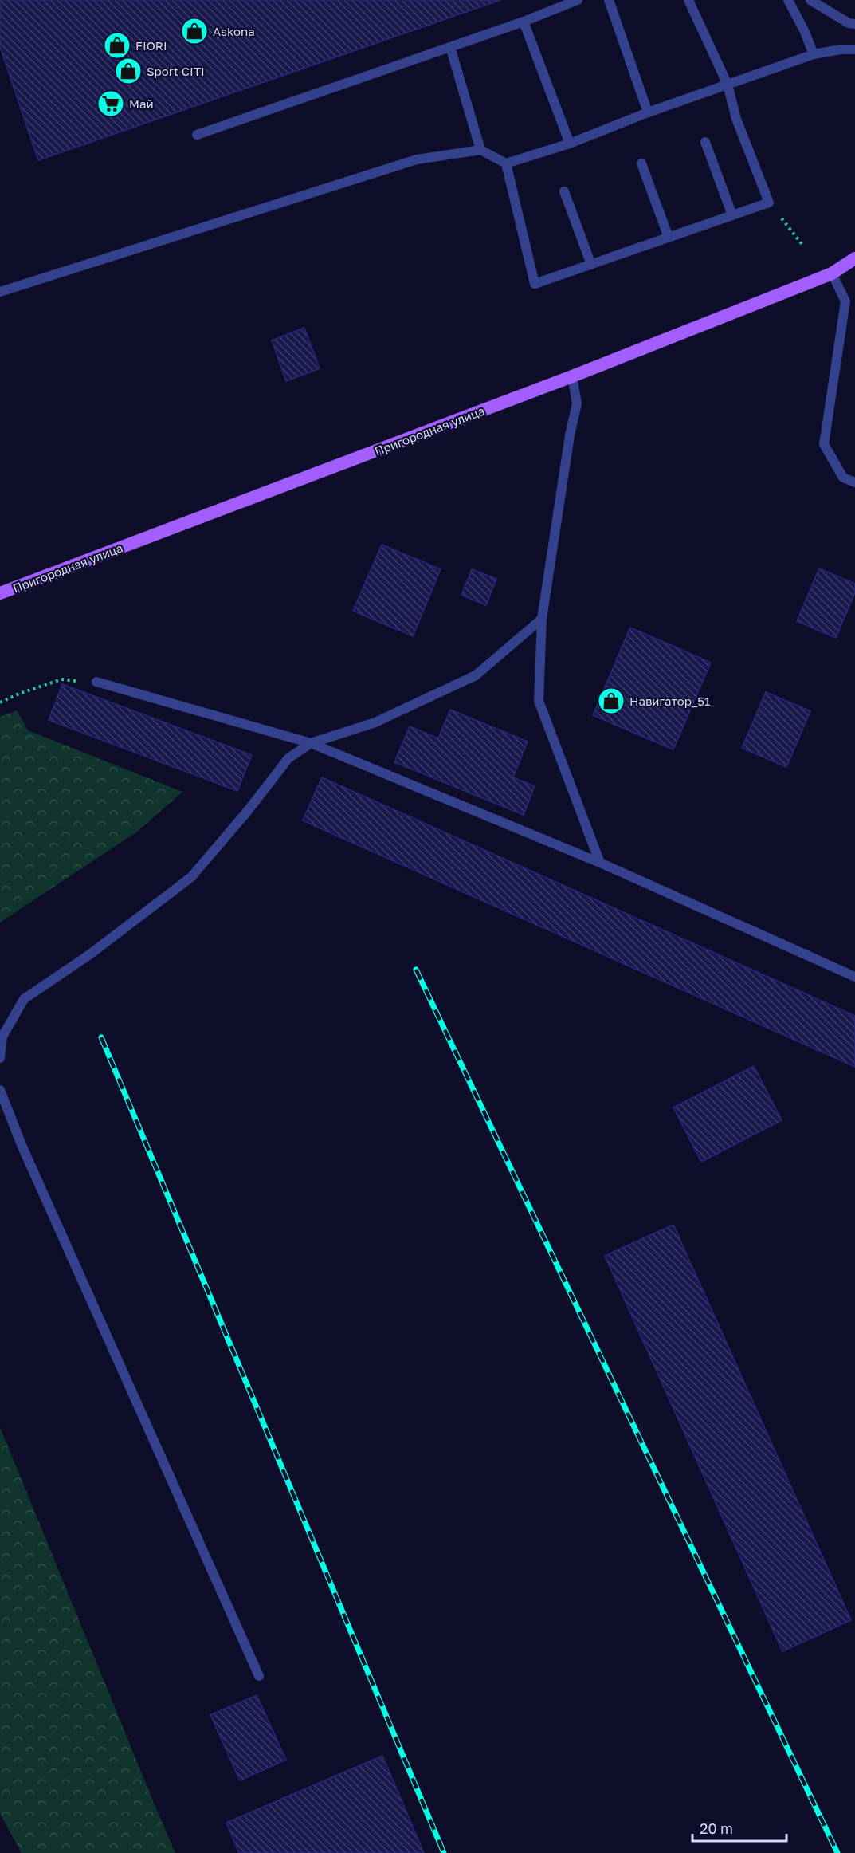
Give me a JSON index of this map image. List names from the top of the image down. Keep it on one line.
{"streets":{"main road":["Пригородная улица"]},"places":{"shop":["Askona","FIORI","Sport CITI","Навигатор_51"],"supermarket":["Май"]},"scale_bar":"20 m"}
